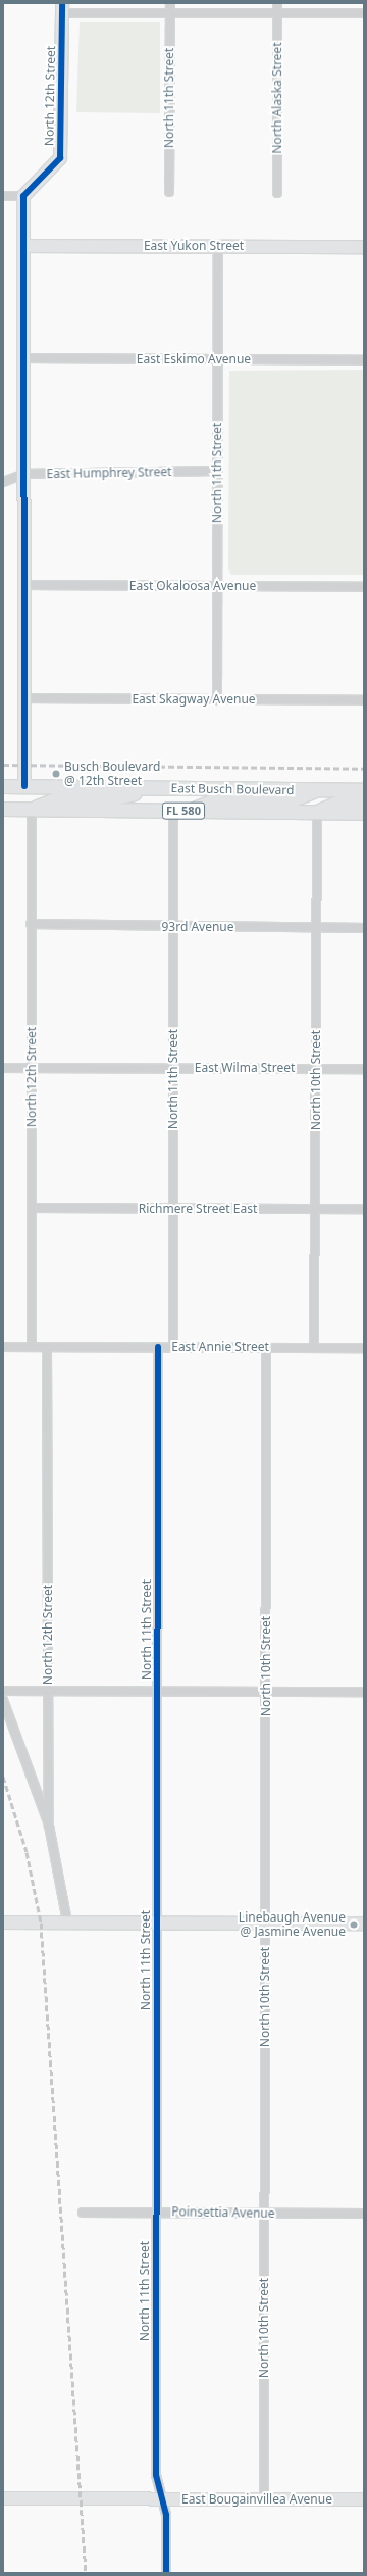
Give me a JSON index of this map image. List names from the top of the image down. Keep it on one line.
{"streets":{"main road":["East Busch Boulevard","FL 580"],"street":["North 12th Street","North 11th Street","North Alaska Street","East Yukon Street","East Eskimo Avenue","East Humphrey Street","East Okaloosa Avenue","East Skagway Avenue","93rd Avenue","East Wilma Street","North 10th Street","Richmere Street East","East Annie Street","Poinsettia Avenue","East Bougainvillea Avenue"]},"crossings":[["North 12th Street","East Busch Boulevard"],["North 12th Street","93rd Avenue"],["North 12th Street","East Wilma Street"],["North 12th Street","Richmere Street East"],["North 12th Street","East Annie Street"],["North 11th Street","East Yukon Street"],["North 11th Street","East Eskimo Avenue"],["North 11th Street","East Humphrey Street"],["North 11th Street","East Okaloosa Avenue"],["North 11th Street","East Skagway Avenue"],["North 11th Street","East Busch Boulevard"],["North 11th Street","93rd Avenue"],["North 11th Street","East Wilma Street"],["North 11th Street","Richmere Street East"],["North 11th Street","East Annie Street"],["North 11th Street","Poinsettia Avenue"],["North 11th Street","East Bougainvillea Avenue"],["East Busch Boulevard","North 10th Street"],["93rd Avenue","North 10th Street"],["East Wilma Street","North 10th Street"],["North 10th Street","Richmere Street East"],["North 10th Street","East Annie Street"],["North 10th Street","Poinsettia Avenue"],["North 10th Street","East Bougainvillea Avenue"]],"places":["Busch Boulevard @ 12th Street","Linebaugh Avenue @ Jasmine Avenue"]}
